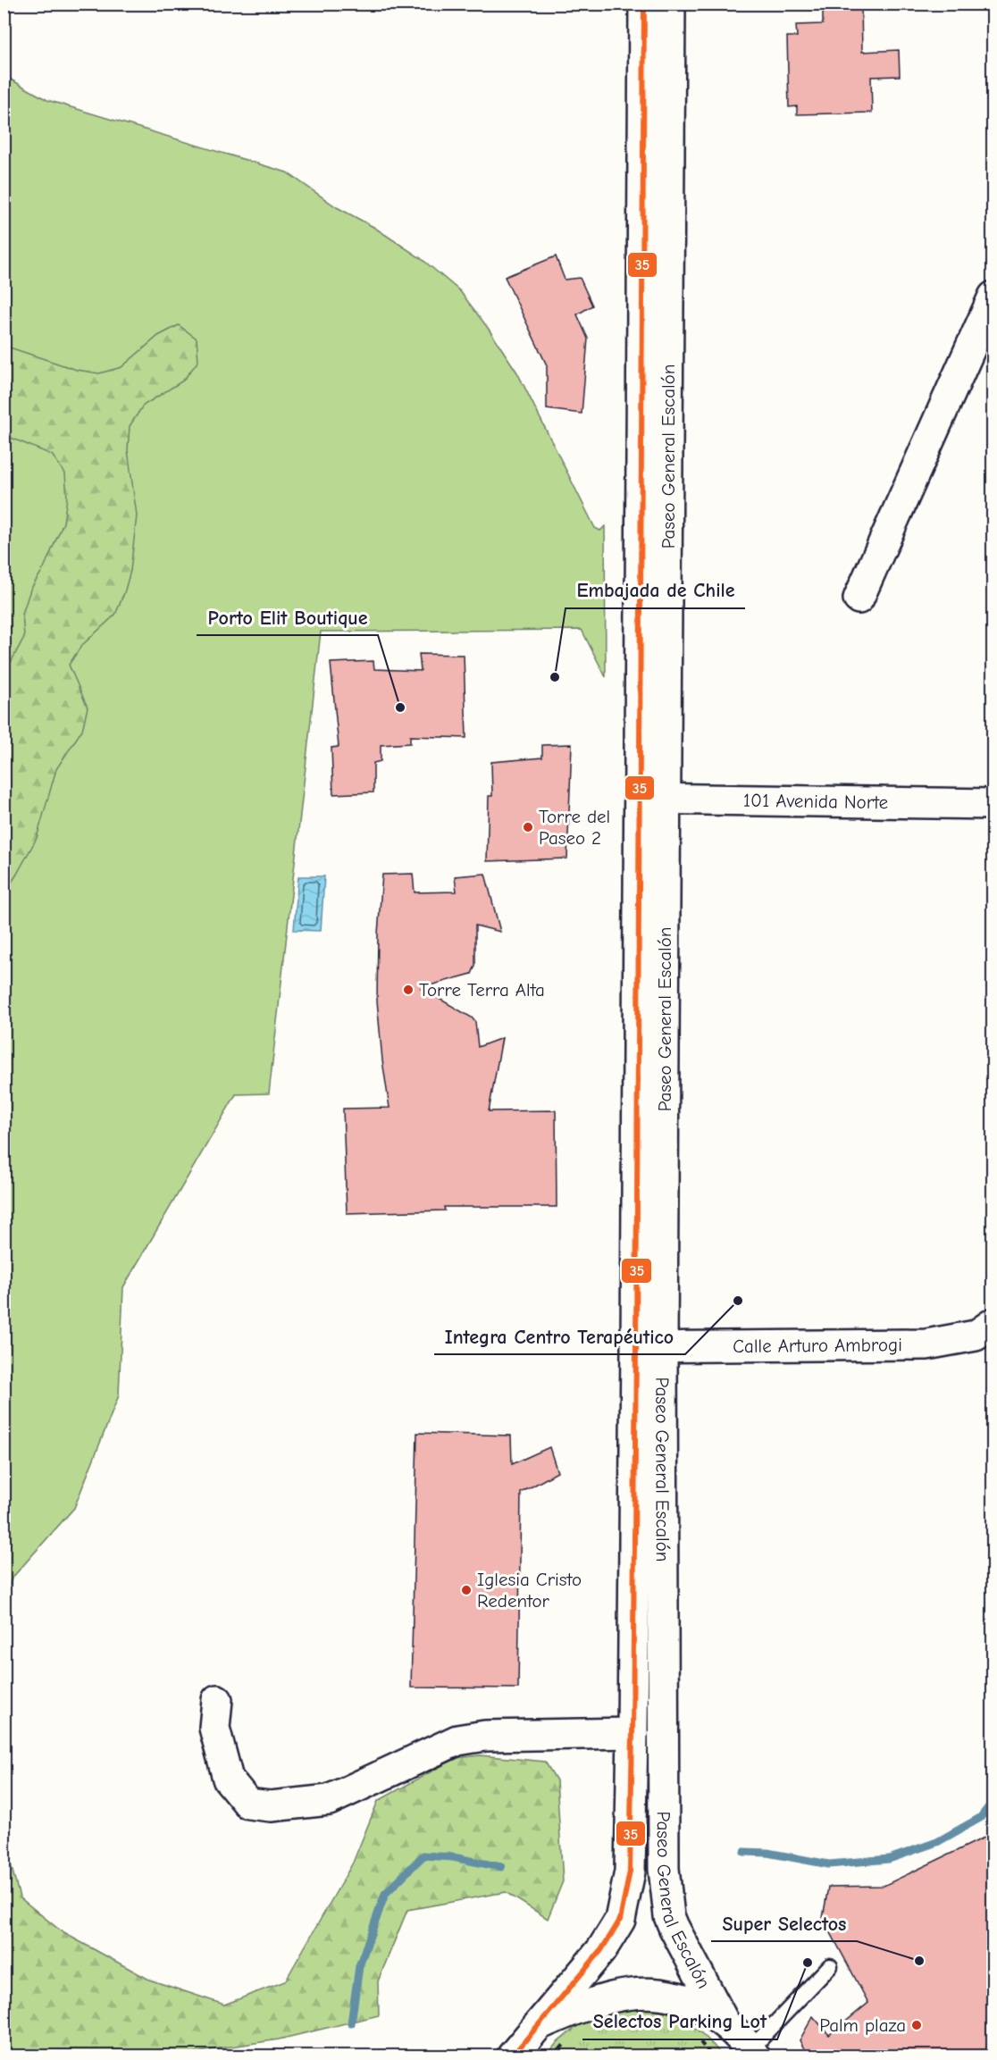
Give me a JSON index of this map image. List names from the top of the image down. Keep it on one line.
{"streets":{"street":["Paseo General Escalón","101 Avenida Norte","Calle Arturo Ambrogi"]},"crossings":[["Paseo General Escalón","101 Avenida Norte"],["Paseo General Escalón","Calle Arturo Ambrogi"]],"places":["Embajada de Chile","Porto Elit Boutique","Torre del Paseo 2","Torre Terra Alta","Integra Centro Terapéutico","Iglesia Cristo Redentor","Super Selectos","Selectos Parking Lot","Palm plaza"],"lines":["transit line 35"]}
